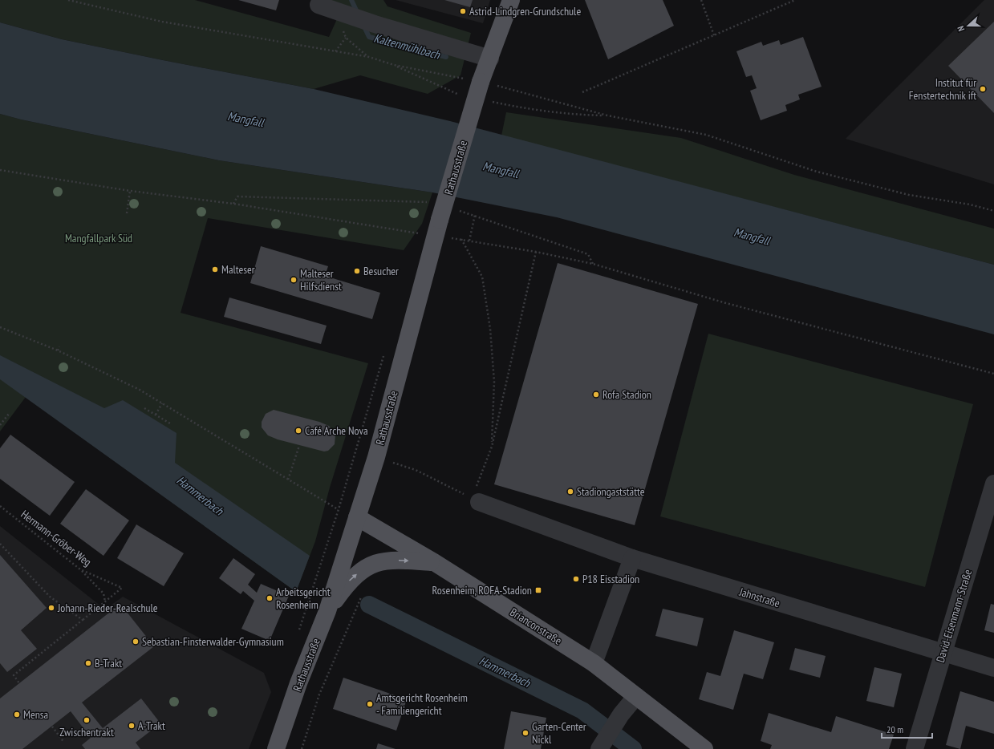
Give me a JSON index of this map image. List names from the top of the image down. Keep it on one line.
{"streets":{"main road":["Rathausstraße","Brianconstraße"],"street":["Jahnstraße","David-Eisenmann-Straße"],"path":["Hermann-Gröber-Weg"]},"crossings":[["Rathausstraße","Brianconstraße"],["Jahnstraße","David-Eisenmann-Straße"]],"water":["Kaltenmühlbach","Mangfall","Hammerbach"],"parks":["Mangfallpark Süd"],"places":{"other":["Astrid-Lindgren-Grundschule","Institut für Fenstertechnik ift","Malteser","Besucher","Malteser Hilfsdienst","Rofa Stadion","Café Arche Nova","Stadiongaststätte","P18 Eisstadion","Arbeitsgericht Rosenheim","Johann-Rieder-Realschule","Sebastian-Finsterwalder-Gymnasium","B-Trakt","Amtsgericht Rosenheim - Familiengericht","Mensa","Zwischentrakt","A-Trakt","Garten-Center Nickl"],"transit":["Rosenheim, ROFA-Stadion"]},"scale_bar":"20 m","north":"left"}
